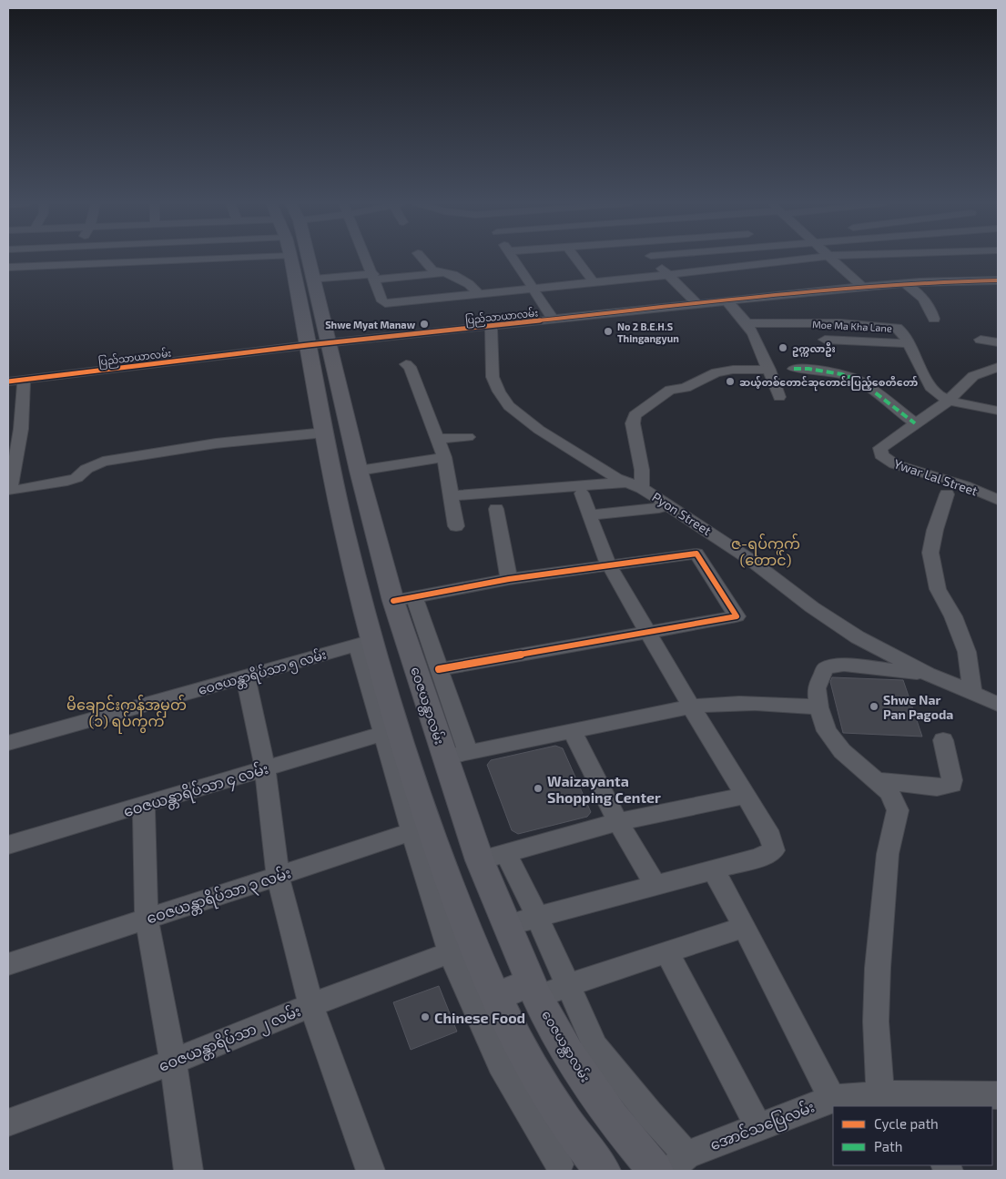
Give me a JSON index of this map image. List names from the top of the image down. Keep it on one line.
{"streets":{"main road":["ဝေဇယန္တာလမ်း"],"street":["ပြည်သာယာလမ်း","Moe Ma Kha Lane","Ywar Lal Street","Pyon Street","ဝေဇယန္တာရိပ်သာ ၅ လမ်း","ဝေဇယန္တာရိပ်သာ ၄ လမ်း","ဝေဇယန္တာရိပ်သာ ၃ လမ်း","ဝေဇယန္တာရိပ်သာ ၂ လမ်း","အောင်သပြေလမ်း"]},"crossings":[["ပြည်သာယာလမ်း","Pyon Street"],["ပြည်သာယာလမ်း","ဝေဇယန္တာလမ်း"],["ဝေဇယန္တာရိပ်သာ ၅ လမ်း","ဝေဇယန္တာလမ်း"],["ဝေဇယန္တာလမ်း","ဝေဇယန္တာရိပ်သာ ၄ လမ်း"],["ဝေဇယန္တာလမ်း","ဝေဇယန္တာရိပ်သာ ၃ လမ်း"],["ဝေဇယန္တာလမ်း","ဝေဇယန္တာရိပ်သာ ၂ လမ်း"]],"districts":["ဇ-ရပ်ကွက် (တောင်)","မိချောင်းကန်အမှတ် (၁) ရပ်ကွက်"],"places":["Shwe Myat Manaw","No 2 B.E.H.S Thingangyun","ဥက္ကလာဦး","ဆယ့်တစ်တောင်ဆုတောင်းပြည့်စေတီတော်","Shwe Nar Pan Pagoda","Waizayanta Shopping Center","Chinese Food"],"legend":["Cycle path","Path"]}
